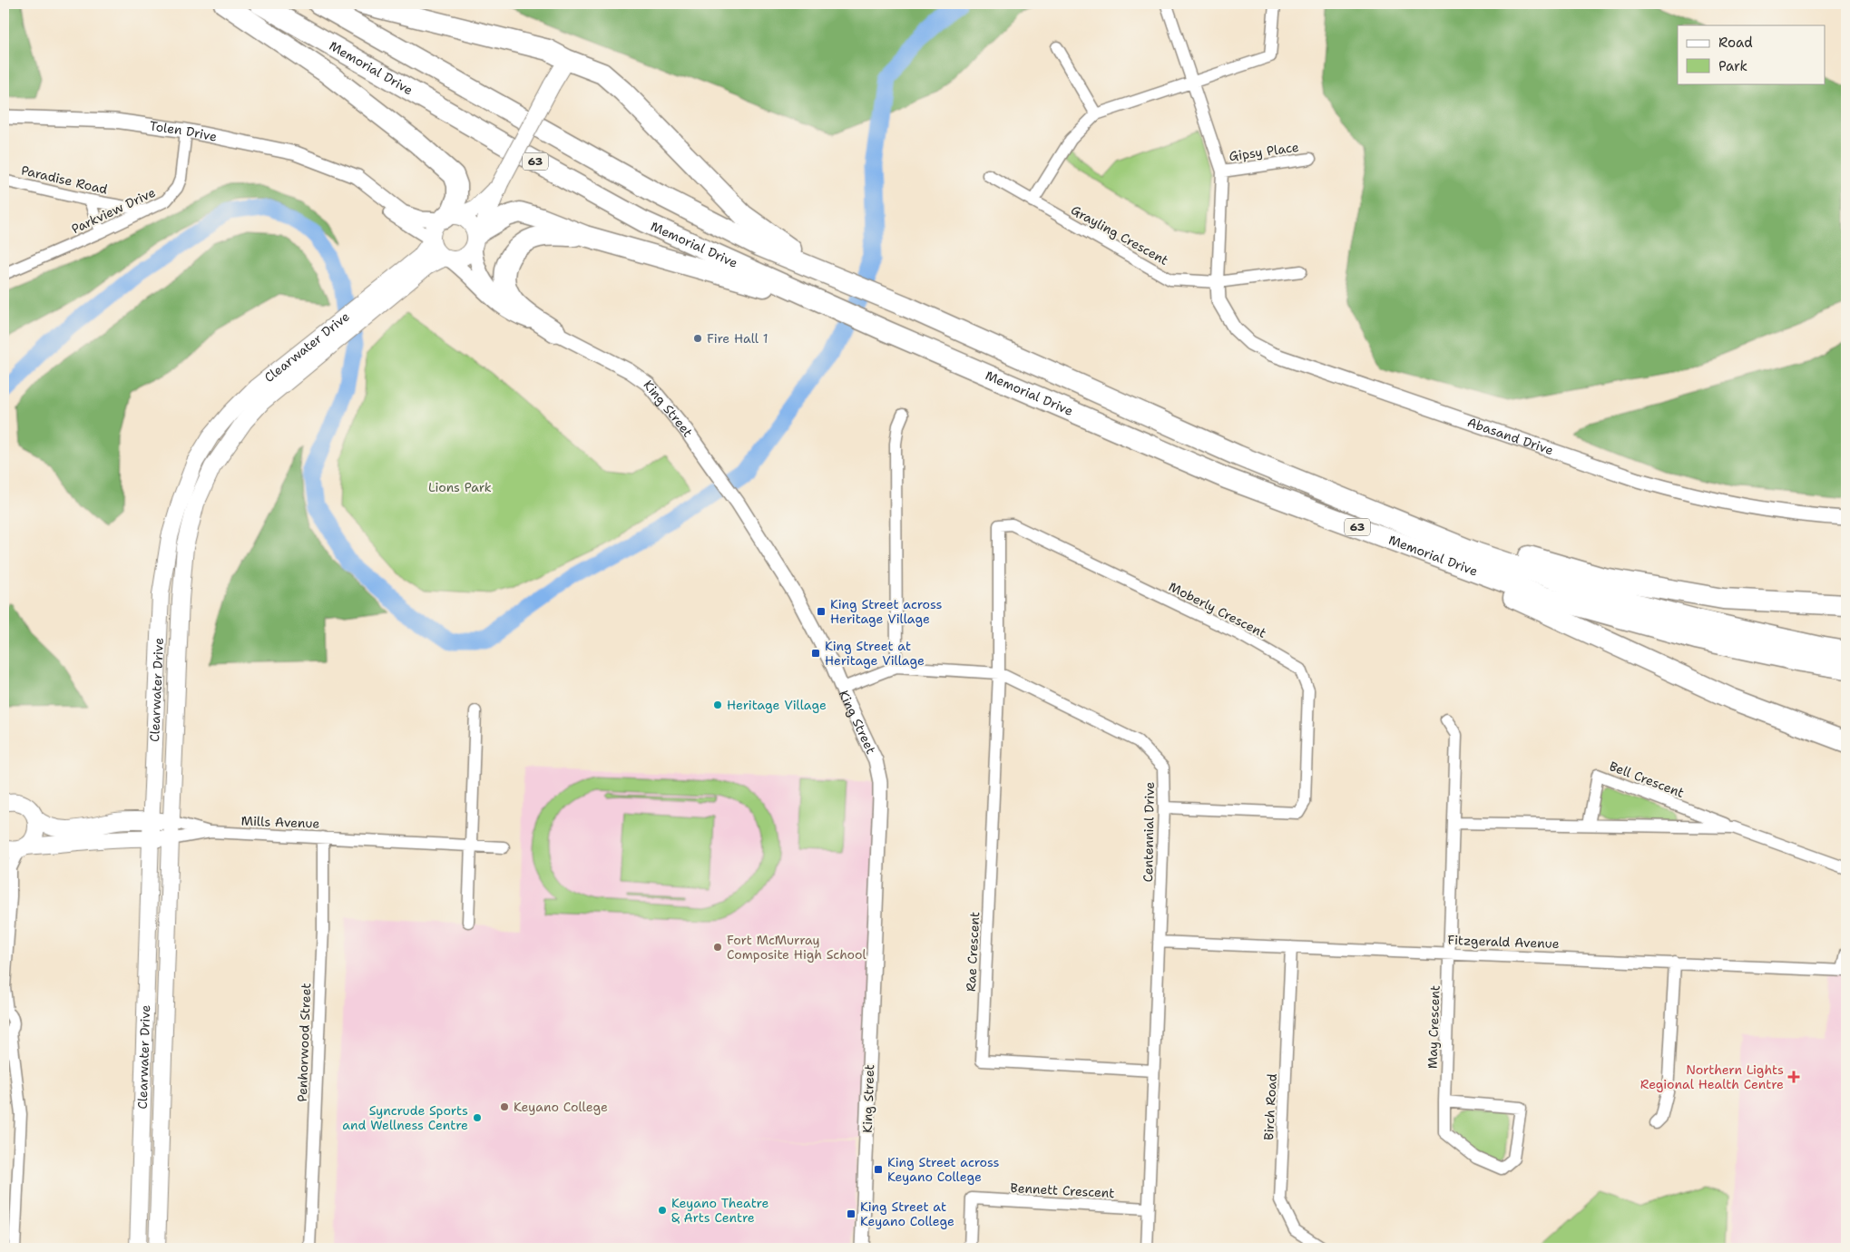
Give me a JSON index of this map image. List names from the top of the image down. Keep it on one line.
{"streets":{"highway":["Memorial Drive","63"],"main road":["Clearwater Drive"],"street":["Tolen Drive","Gipsy Place","Paradise Road","Parkview Drive","Grayling Crescent","King Street","Abasand Drive","Moberly Crescent","Bell Crescent","Mills Avenue","Centennial Drive","Fitzgerald Avenue","Rae Crescent","May Crescent","Penhorwood Street","Birch Road","Bennett Crescent"]},"crossings":[["Tolen Drive","Parkview Drive"],["Tolen Drive","Clearwater Drive"],["Tolen Drive","King Street"],["Paradise Road","Parkview Drive"],["Grayling Crescent","Abasand Drive"],["Clearwater Drive","King Street"],["Clearwater Drive","Mills Avenue"],["King Street","Centennial Drive"],["Moberly Crescent","Centennial Drive"],["Moberly Crescent","Rae Crescent"],["Mills Avenue","Penhorwood Street"],["Centennial Drive","Fitzgerald Avenue"],["Centennial Drive","Rae Crescent"],["Centennial Drive","Bennett Crescent"],["Fitzgerald Avenue","May Crescent"],["Fitzgerald Avenue","Birch Road"]],"parks":["Lions Park"],"places":{"other":["Fire Hall 1","Heritage Village","Fort McMurray Composite High School","Keyano College","Syncrude Sports and Wellness Centre","Keyano Theatre & Arts Centre"],"transit":["King Street across Heritage Village","King Street at Heritage Village","King Street across Keyano College","King Street at Keyano College"],"health":["Northern Lights Regional Health Centre"]},"legend":["Road","Park"]}
